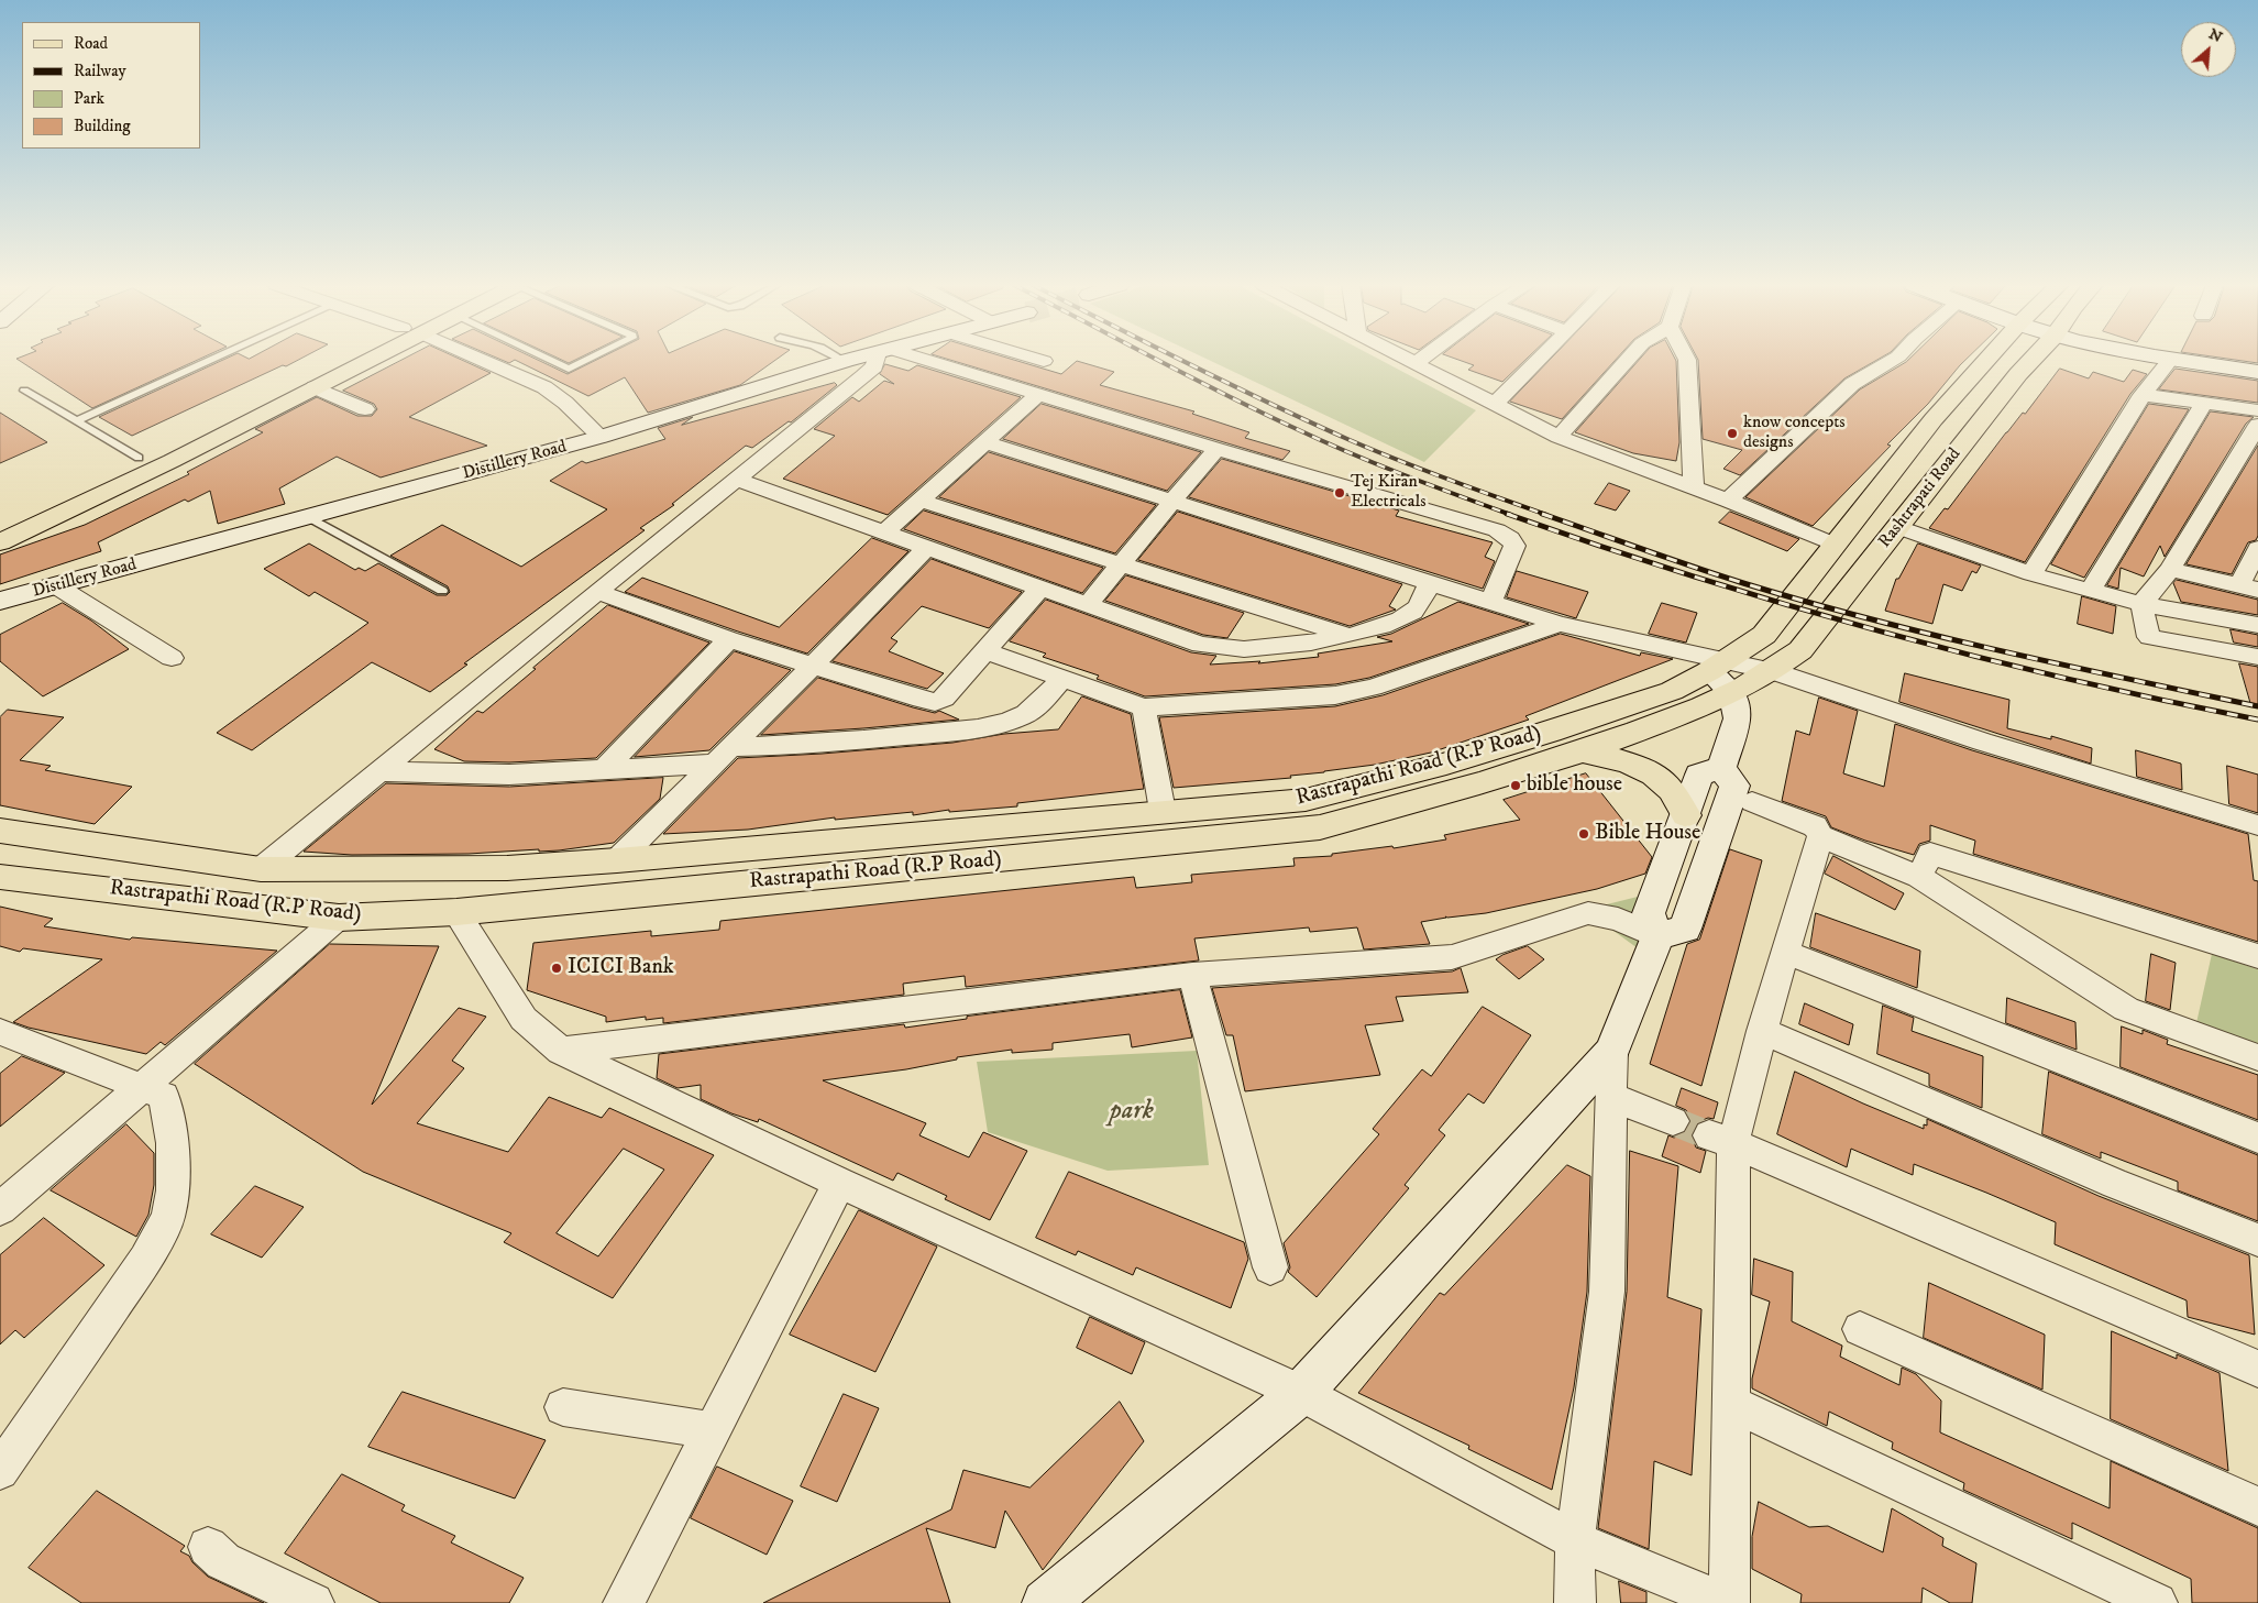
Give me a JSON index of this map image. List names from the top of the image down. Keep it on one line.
{"streets":{"main road":["Rashtrapati Road","Rastrapathi Road (R.P Road)"],"street":["Distillery Road"]},"crossings":[["Rashtrapati Road","Rastrapathi Road (R.P Road)"]],"parks":["park"],"places":["know concepts designs","Tej Kiran Electricals","bible house","Bible House","ICICI Bank"],"legend":["Road","Railway","Park","Building"],"north":"top right"}
